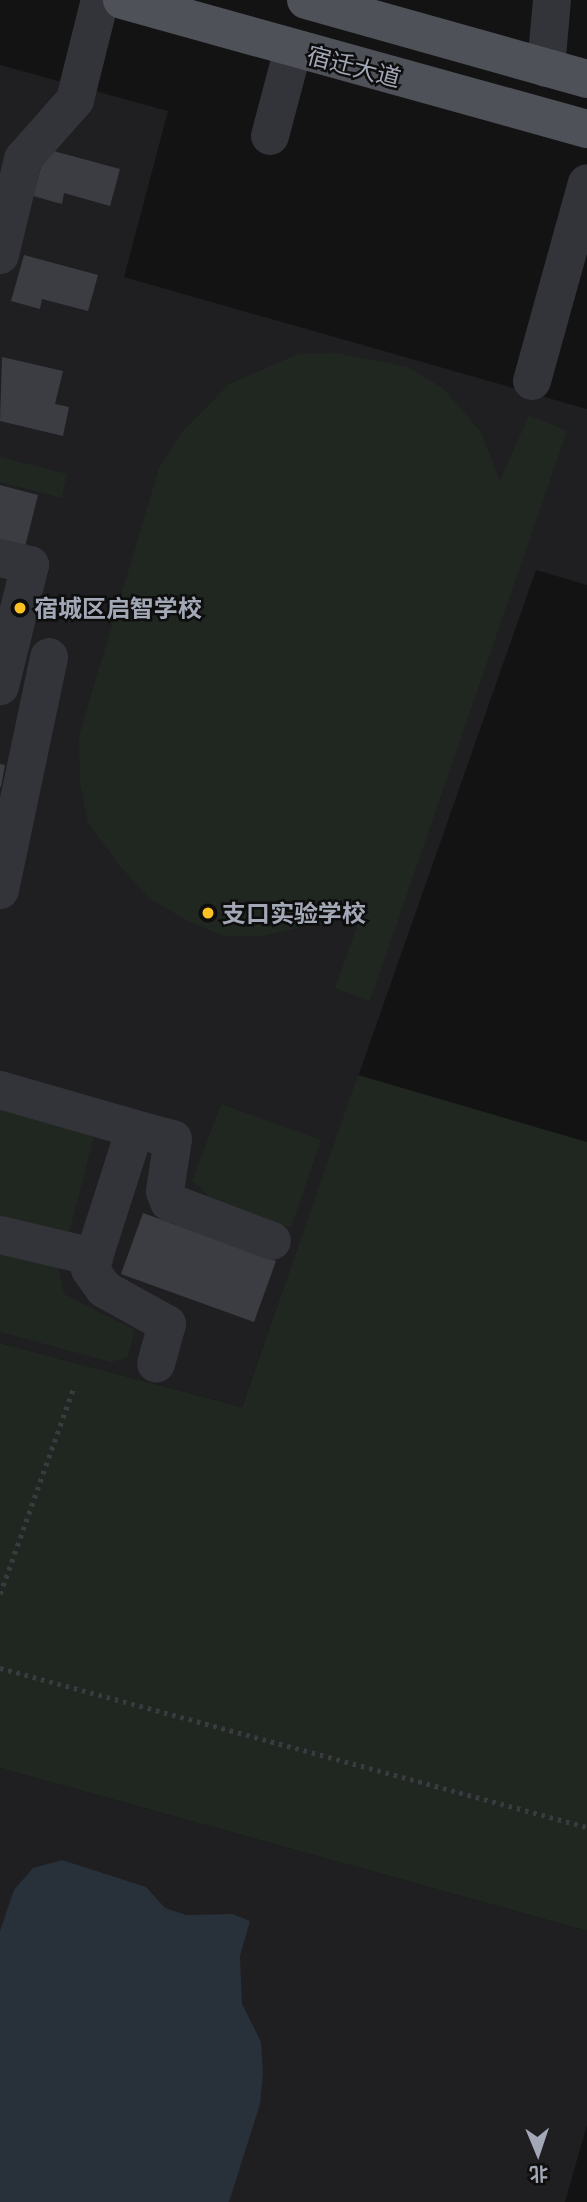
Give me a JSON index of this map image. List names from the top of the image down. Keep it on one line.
{"streets":{"main road":["宿迁大道"]},"places":["宿城区启智学校","支口实验学校"],"north":"bottom"}
